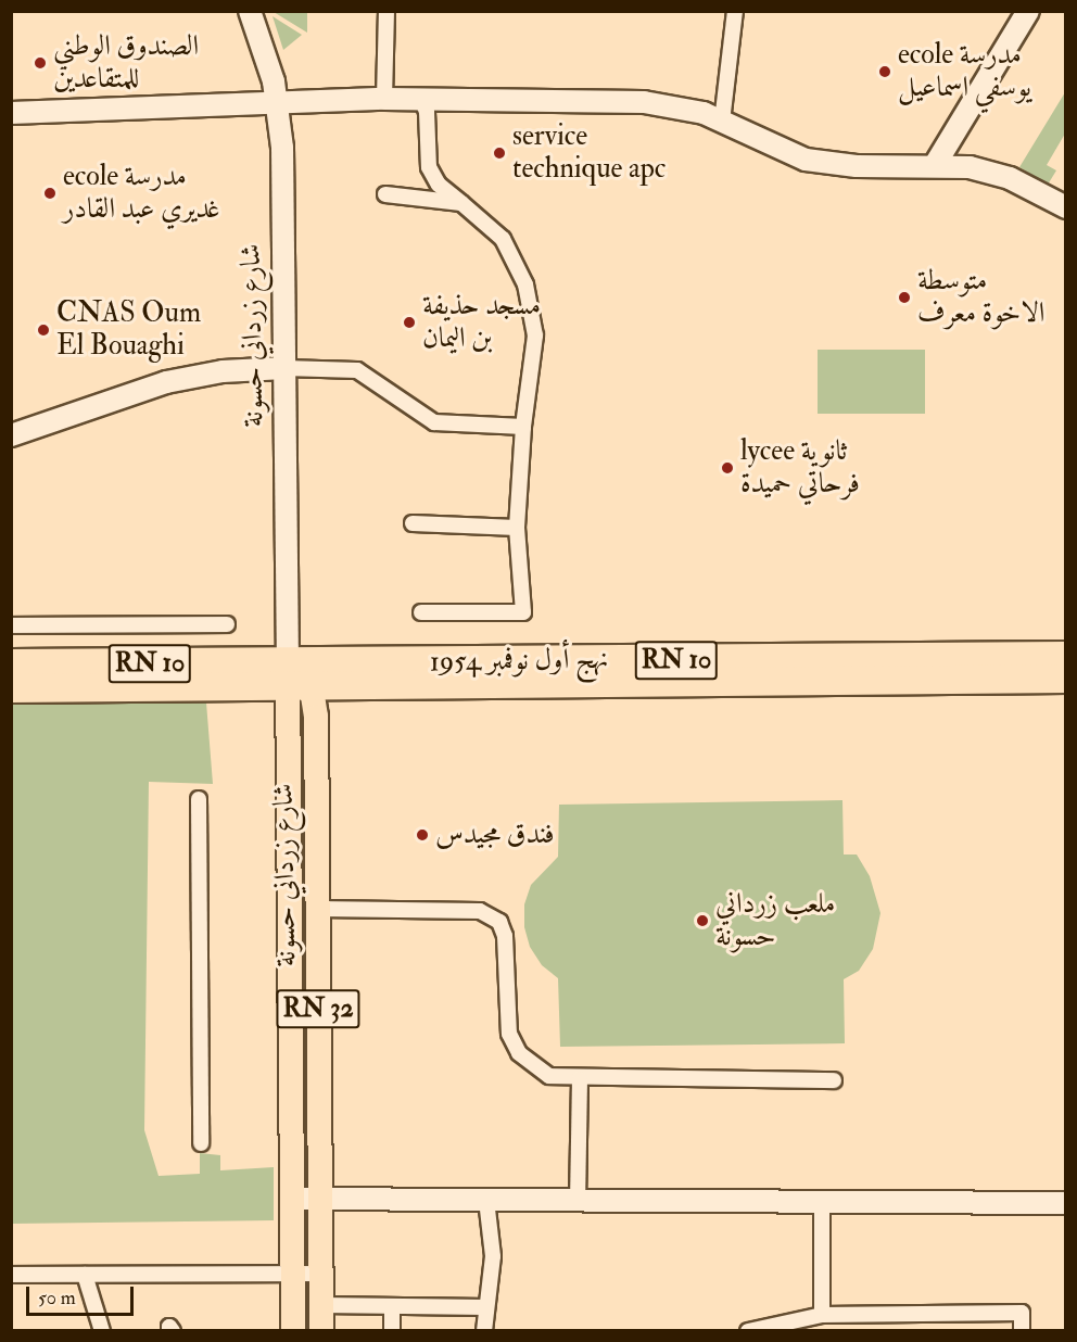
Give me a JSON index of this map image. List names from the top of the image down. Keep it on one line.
{"streets":{"highway":["RN 10","نهج أول نوفمبر 1954"],"main road":["شارع زرداني حسونة","RN 32"]},"crossings":[["شارع زرداني حسونة","نهج أول نوفمبر 1954"]],"places":["الصندوق الوطني للمتقاعدين","ecole مدرسة يوسفي اسماعيل","service technique apc","ecole مدرسة غديري عبد القادر","متوسطة الاخوة معرف","مسجد حذيفة بن اليمان","CNAS Oum El Bouaghi","lycee ثانوية فرحاتي حميدة","فندق مجيدس","ملعب زرداني حسونة"],"scale_bar":"50 m"}
